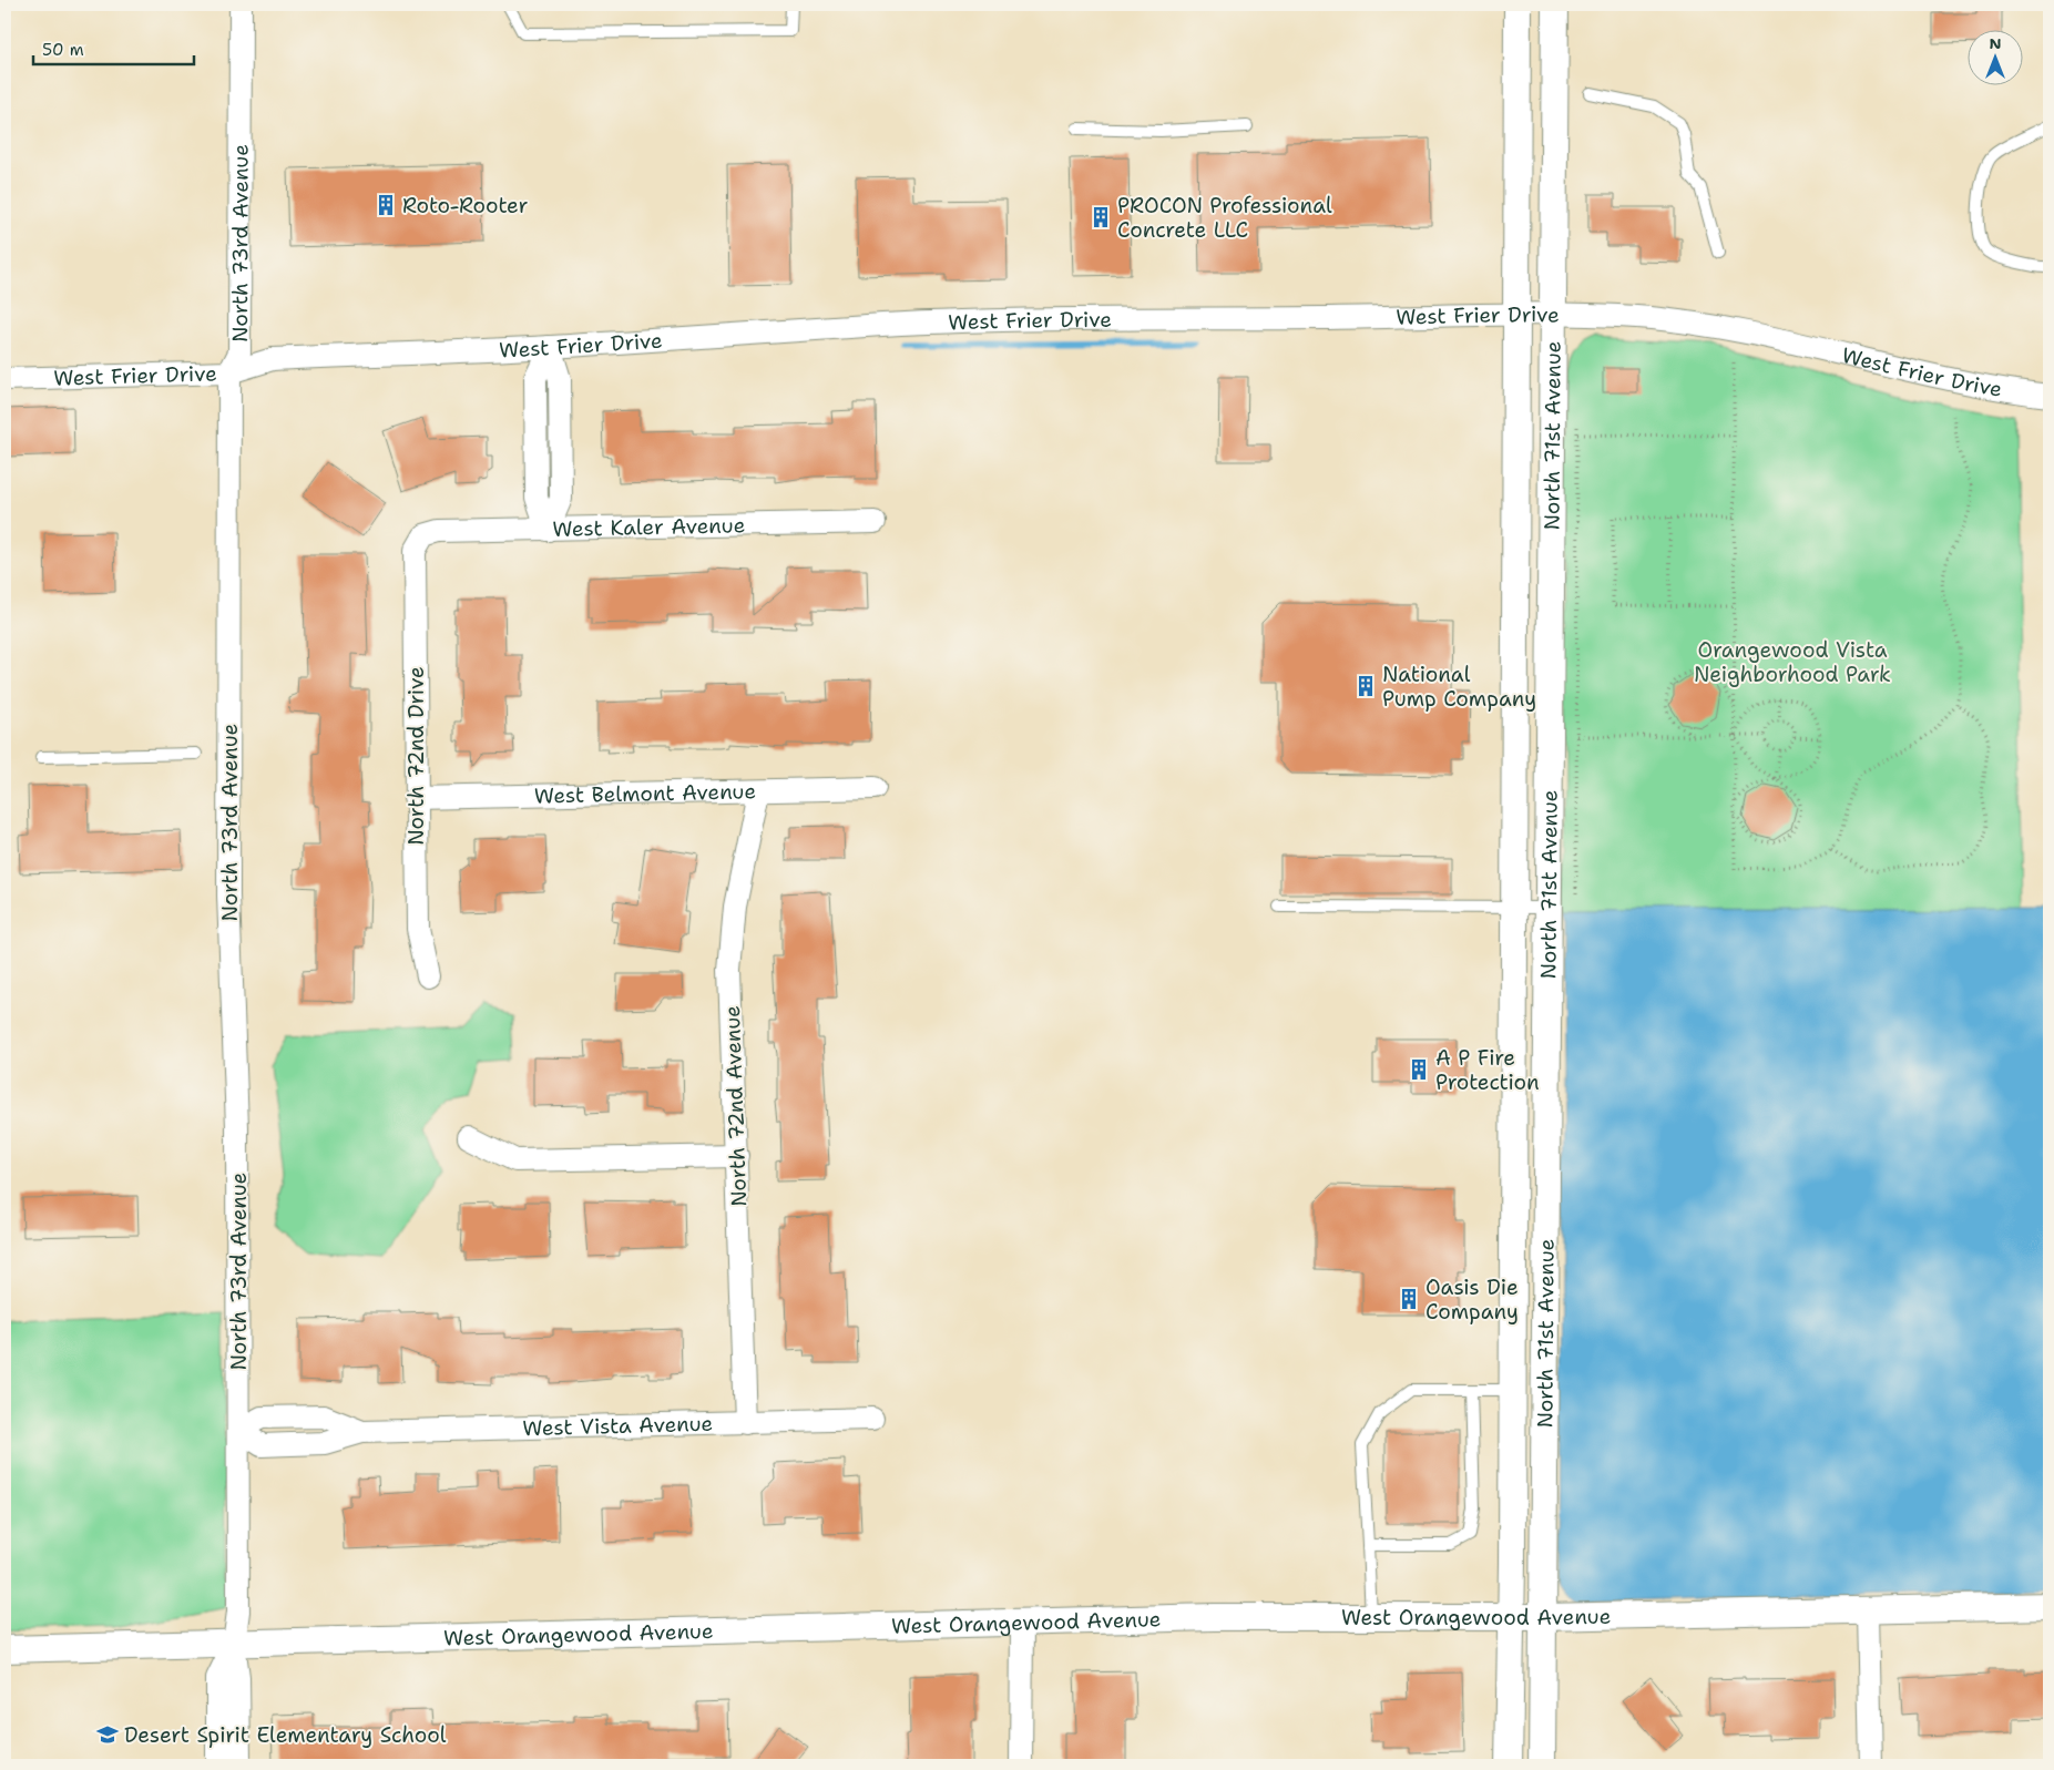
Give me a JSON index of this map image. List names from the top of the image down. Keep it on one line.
{"streets":{"street":["North 73rd Avenue","West Frier Drive","North 71st Avenue","West Kaler Avenue","North 72nd Drive","West Belmont Avenue","North 72nd Avenue","West Vista Avenue","West Orangewood Avenue"]},"crossings":[["North 73rd Avenue","West Frier Drive"],["North 73rd Avenue","West Vista Avenue"],["North 73rd Avenue","West Orangewood Avenue"],["West Frier Drive","North 71st Avenue"],["North 71st Avenue","West Orangewood Avenue"],["West Kaler Avenue","North 72nd Drive"],["North 72nd Drive","West Belmont Avenue"],["West Belmont Avenue","North 72nd Avenue"],["North 72nd Avenue","West Vista Avenue"]],"parks":["Orangewood Vista Neighborhood Park"],"places":{"building":["Roto-Rooter","PROCON Professional Concrete LLC","National Pump Company","A P Fire Protection","Oasis Die Company"],"school or university":["Desert Spirit Elementary School"]},"scale_bar":"50 m","north":"top"}
